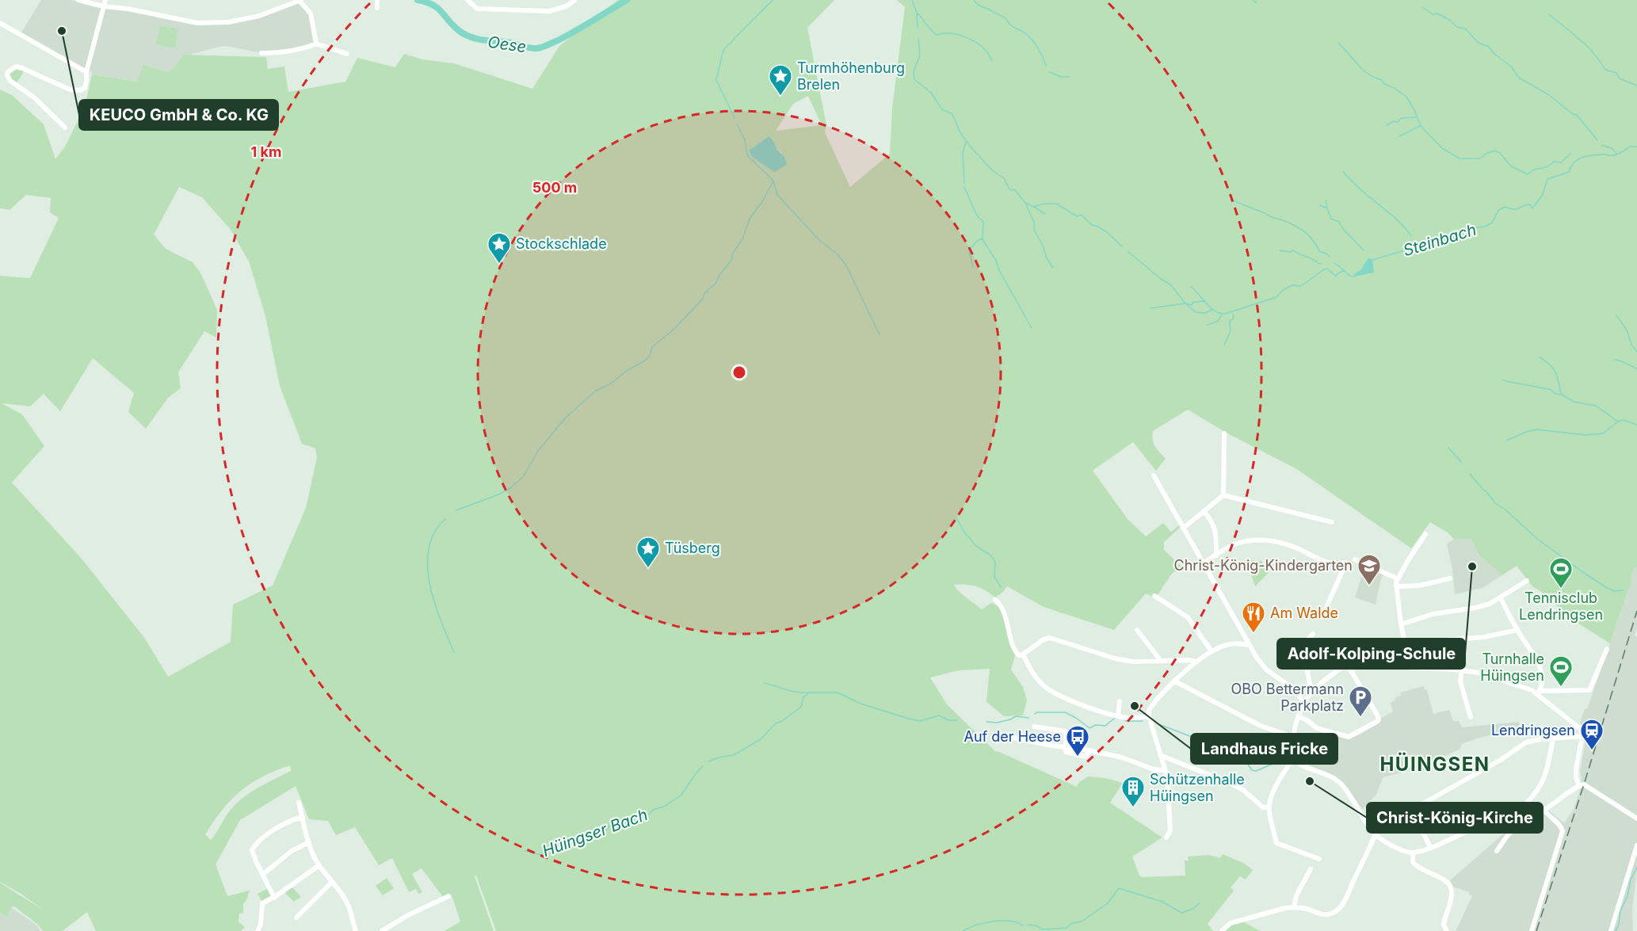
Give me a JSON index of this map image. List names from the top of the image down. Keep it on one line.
{"districts":["HÜINGSEN"],"water":["Oese","Steinbach","Hüingser Bach"],"places":{"other":["KEUCO GmbH & Co. KG","Adolf-Kolping-Schule","Landhaus Fricke","Christ-König-Kirche"],"place":["Turmhöhenburg Brelen","Stockschlade","Tüsberg"],"school or university":["Christ-König-Kindergarten"],"sports":["Tennisclub Lendringsen","Turnhalle Hüingsen"],"restaurant":["Am Walde"],"parking":["OBO Bettermann Parkplatz"],"station":["Lendringsen"],"bus stop":["Auf der Heese"],"building":["Schützenhalle Hüingsen"]},"rings":["1 km","500 m"]}
